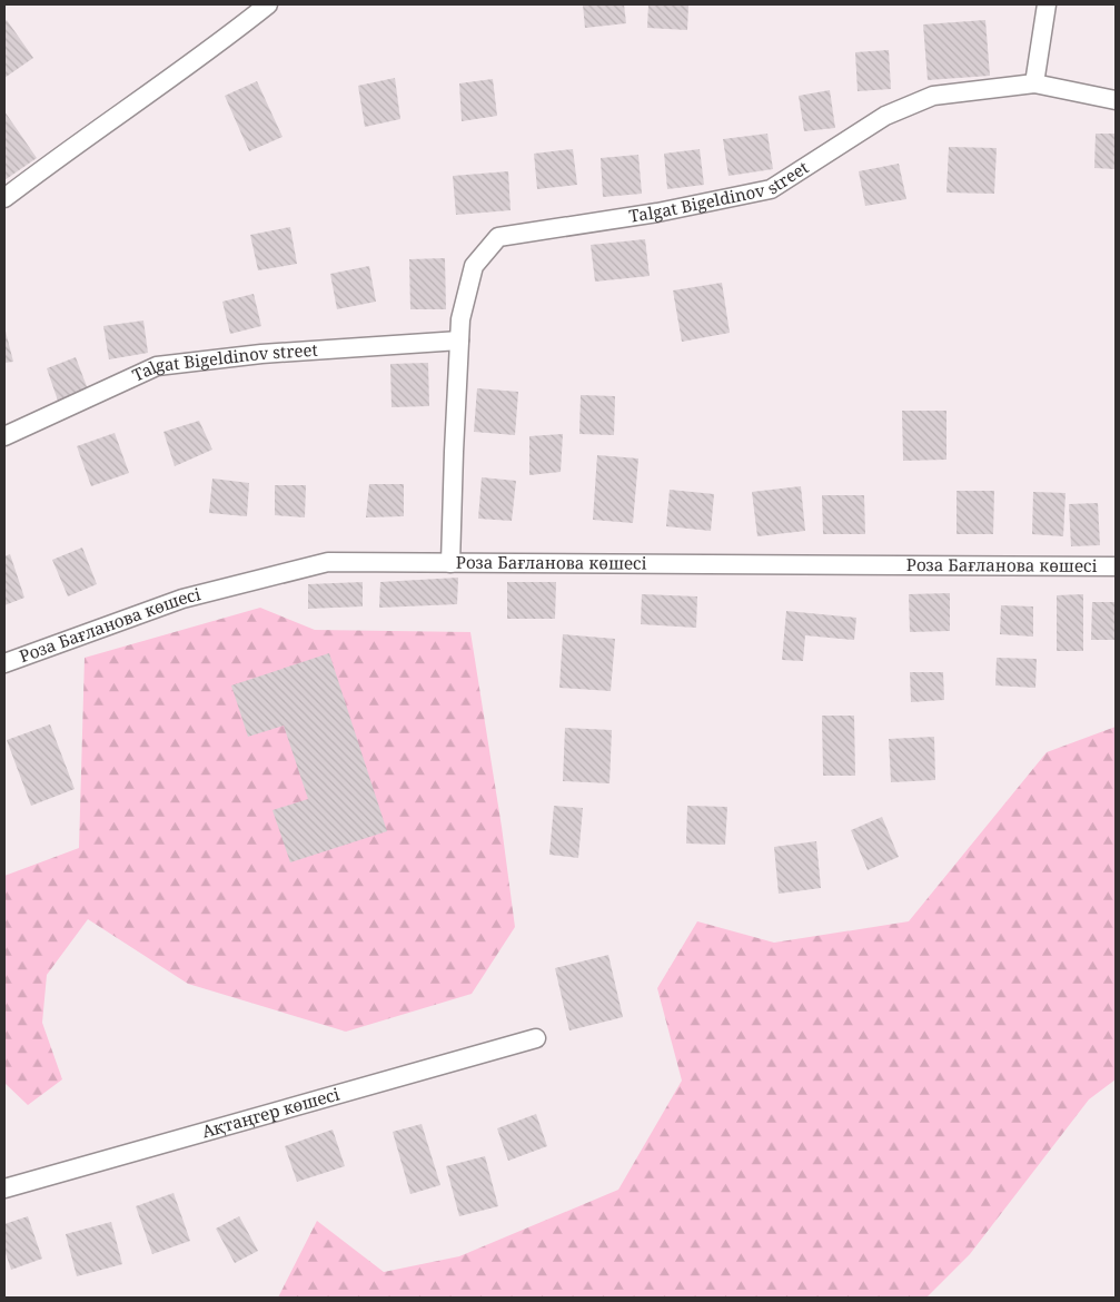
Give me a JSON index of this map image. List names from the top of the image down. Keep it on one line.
{"streets":{"street":["Talgat Bigeldinov street","Роза Бағланова көшесі","Ақтаңгер көшесі"]},"crossings":[["Talgat Bigeldinov street","Роза Бағланова көшесі"]]}
